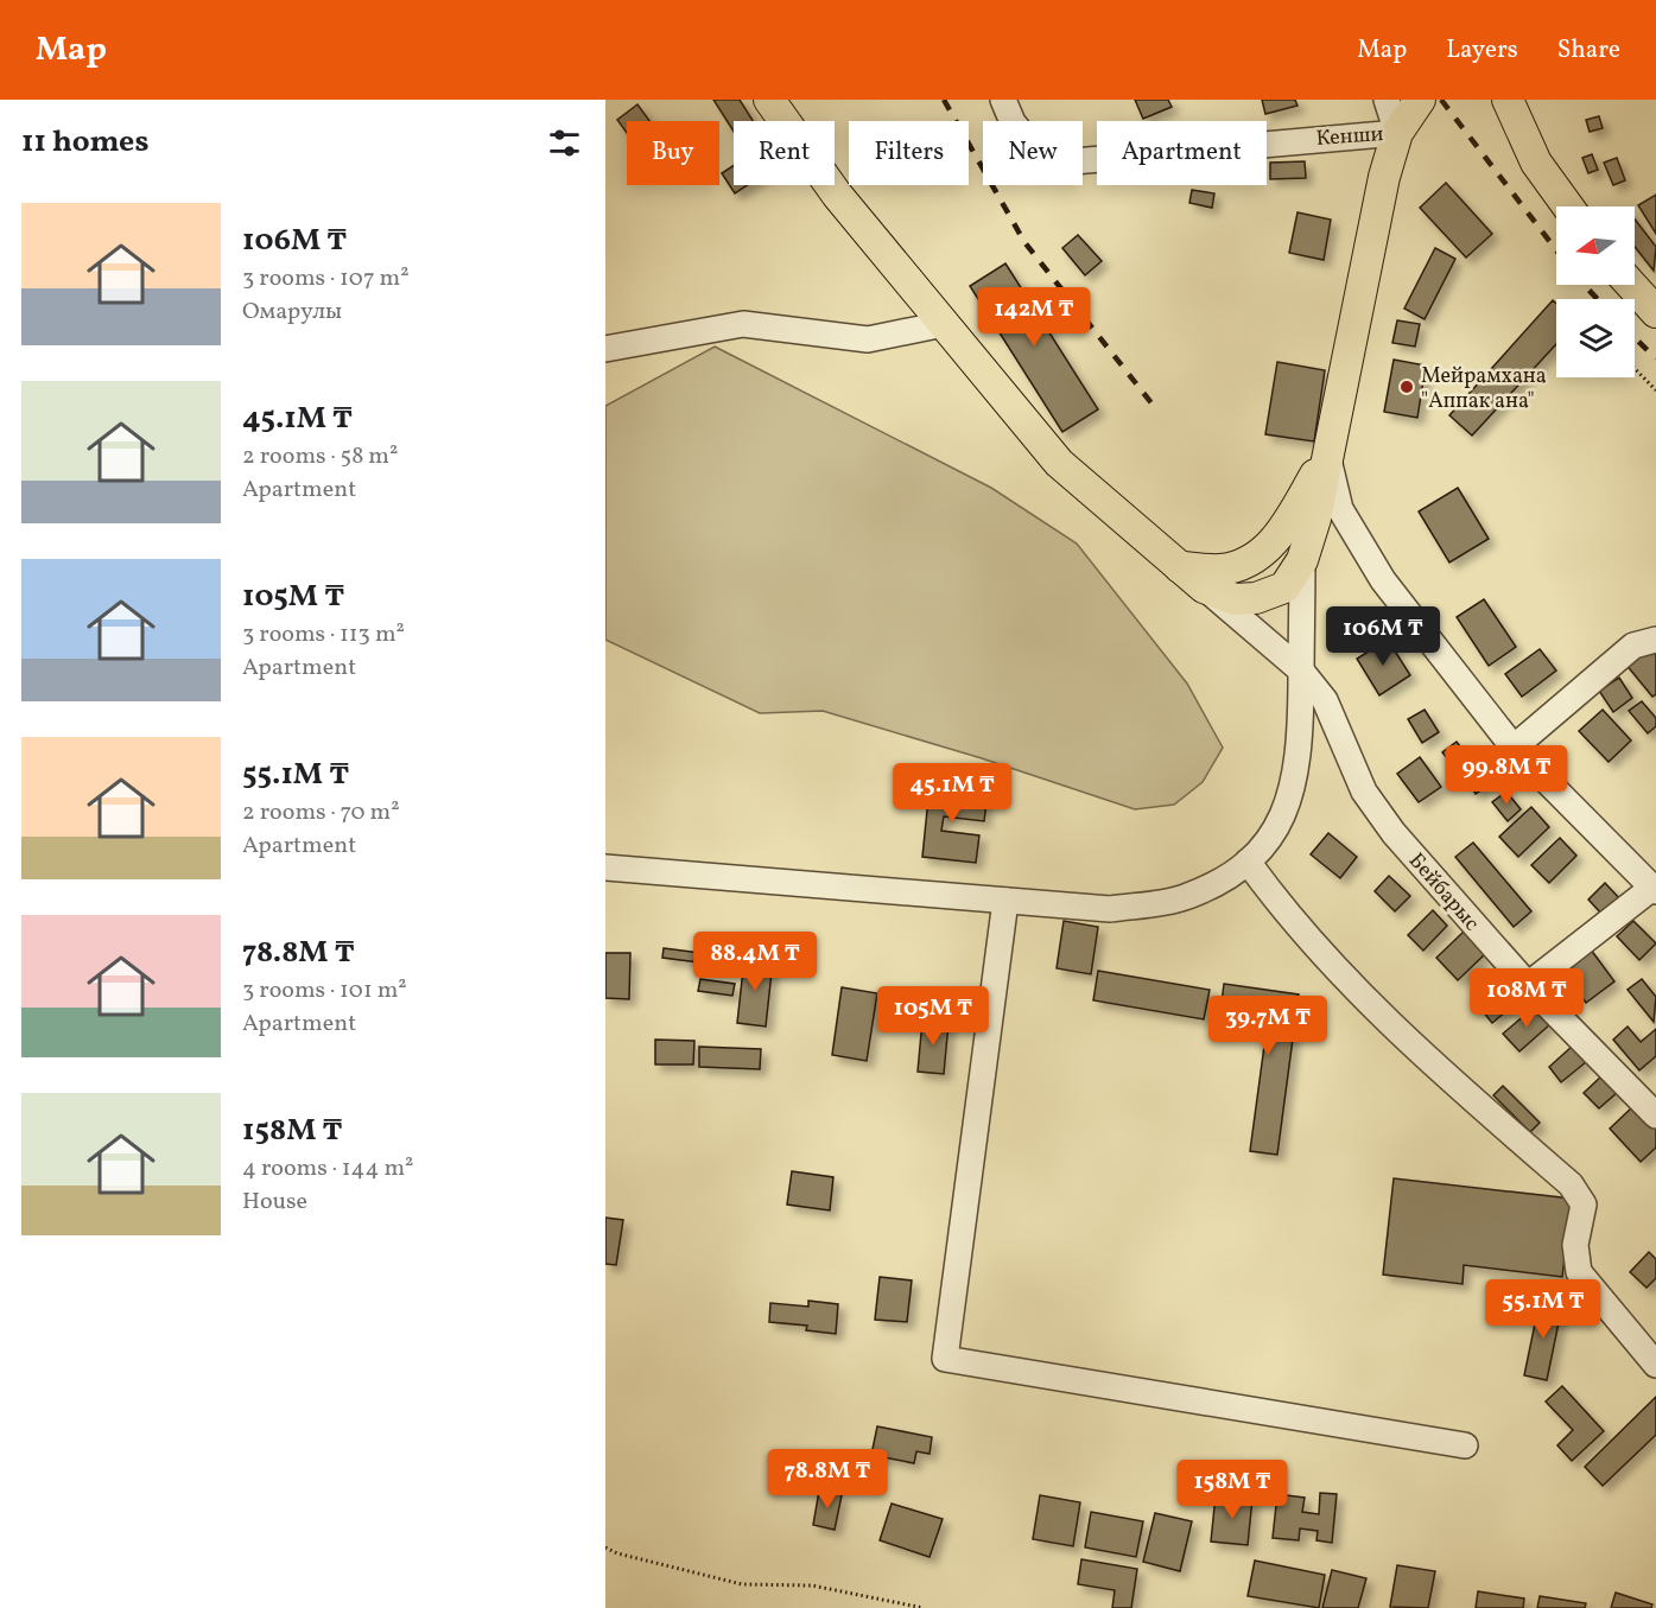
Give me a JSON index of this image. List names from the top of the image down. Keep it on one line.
{"streets":{"street":["Кенши","Бейбарыс"]},"places":["Мейрамхана \"Аппак ана\""],"north":"left","page":{"header":"Map","nav":["Map","Layers","Share"],"heading":"11 homes","chip":["Buy","Rent","Filters","New","Apartment"],"list":[{"name":"106M ₸","note":"3 rooms · 107 m² · Омарулы"},{"name":"45.1M ₸","note":"2 rooms · 58 m² · Apartment"},{"name":"105M ₸","note":"3 rooms · 113 m² · Apartment"},{"name":"55.1M ₸","note":"2 rooms · 70 m² · Apartment"},{"name":"78.8M ₸","note":"3 rooms · 101 m² · Apartment"},{"name":"158M ₸","note":"4 rooms · 144 m² · House"}],"price":["142M ₸","106M ₸","99.8M ₸","45.1M ₸","88.4M ₸","108M ₸","105M ₸","39.7M ₸","55.1M ₸","78.8M ₸","158M ₸"]}}
